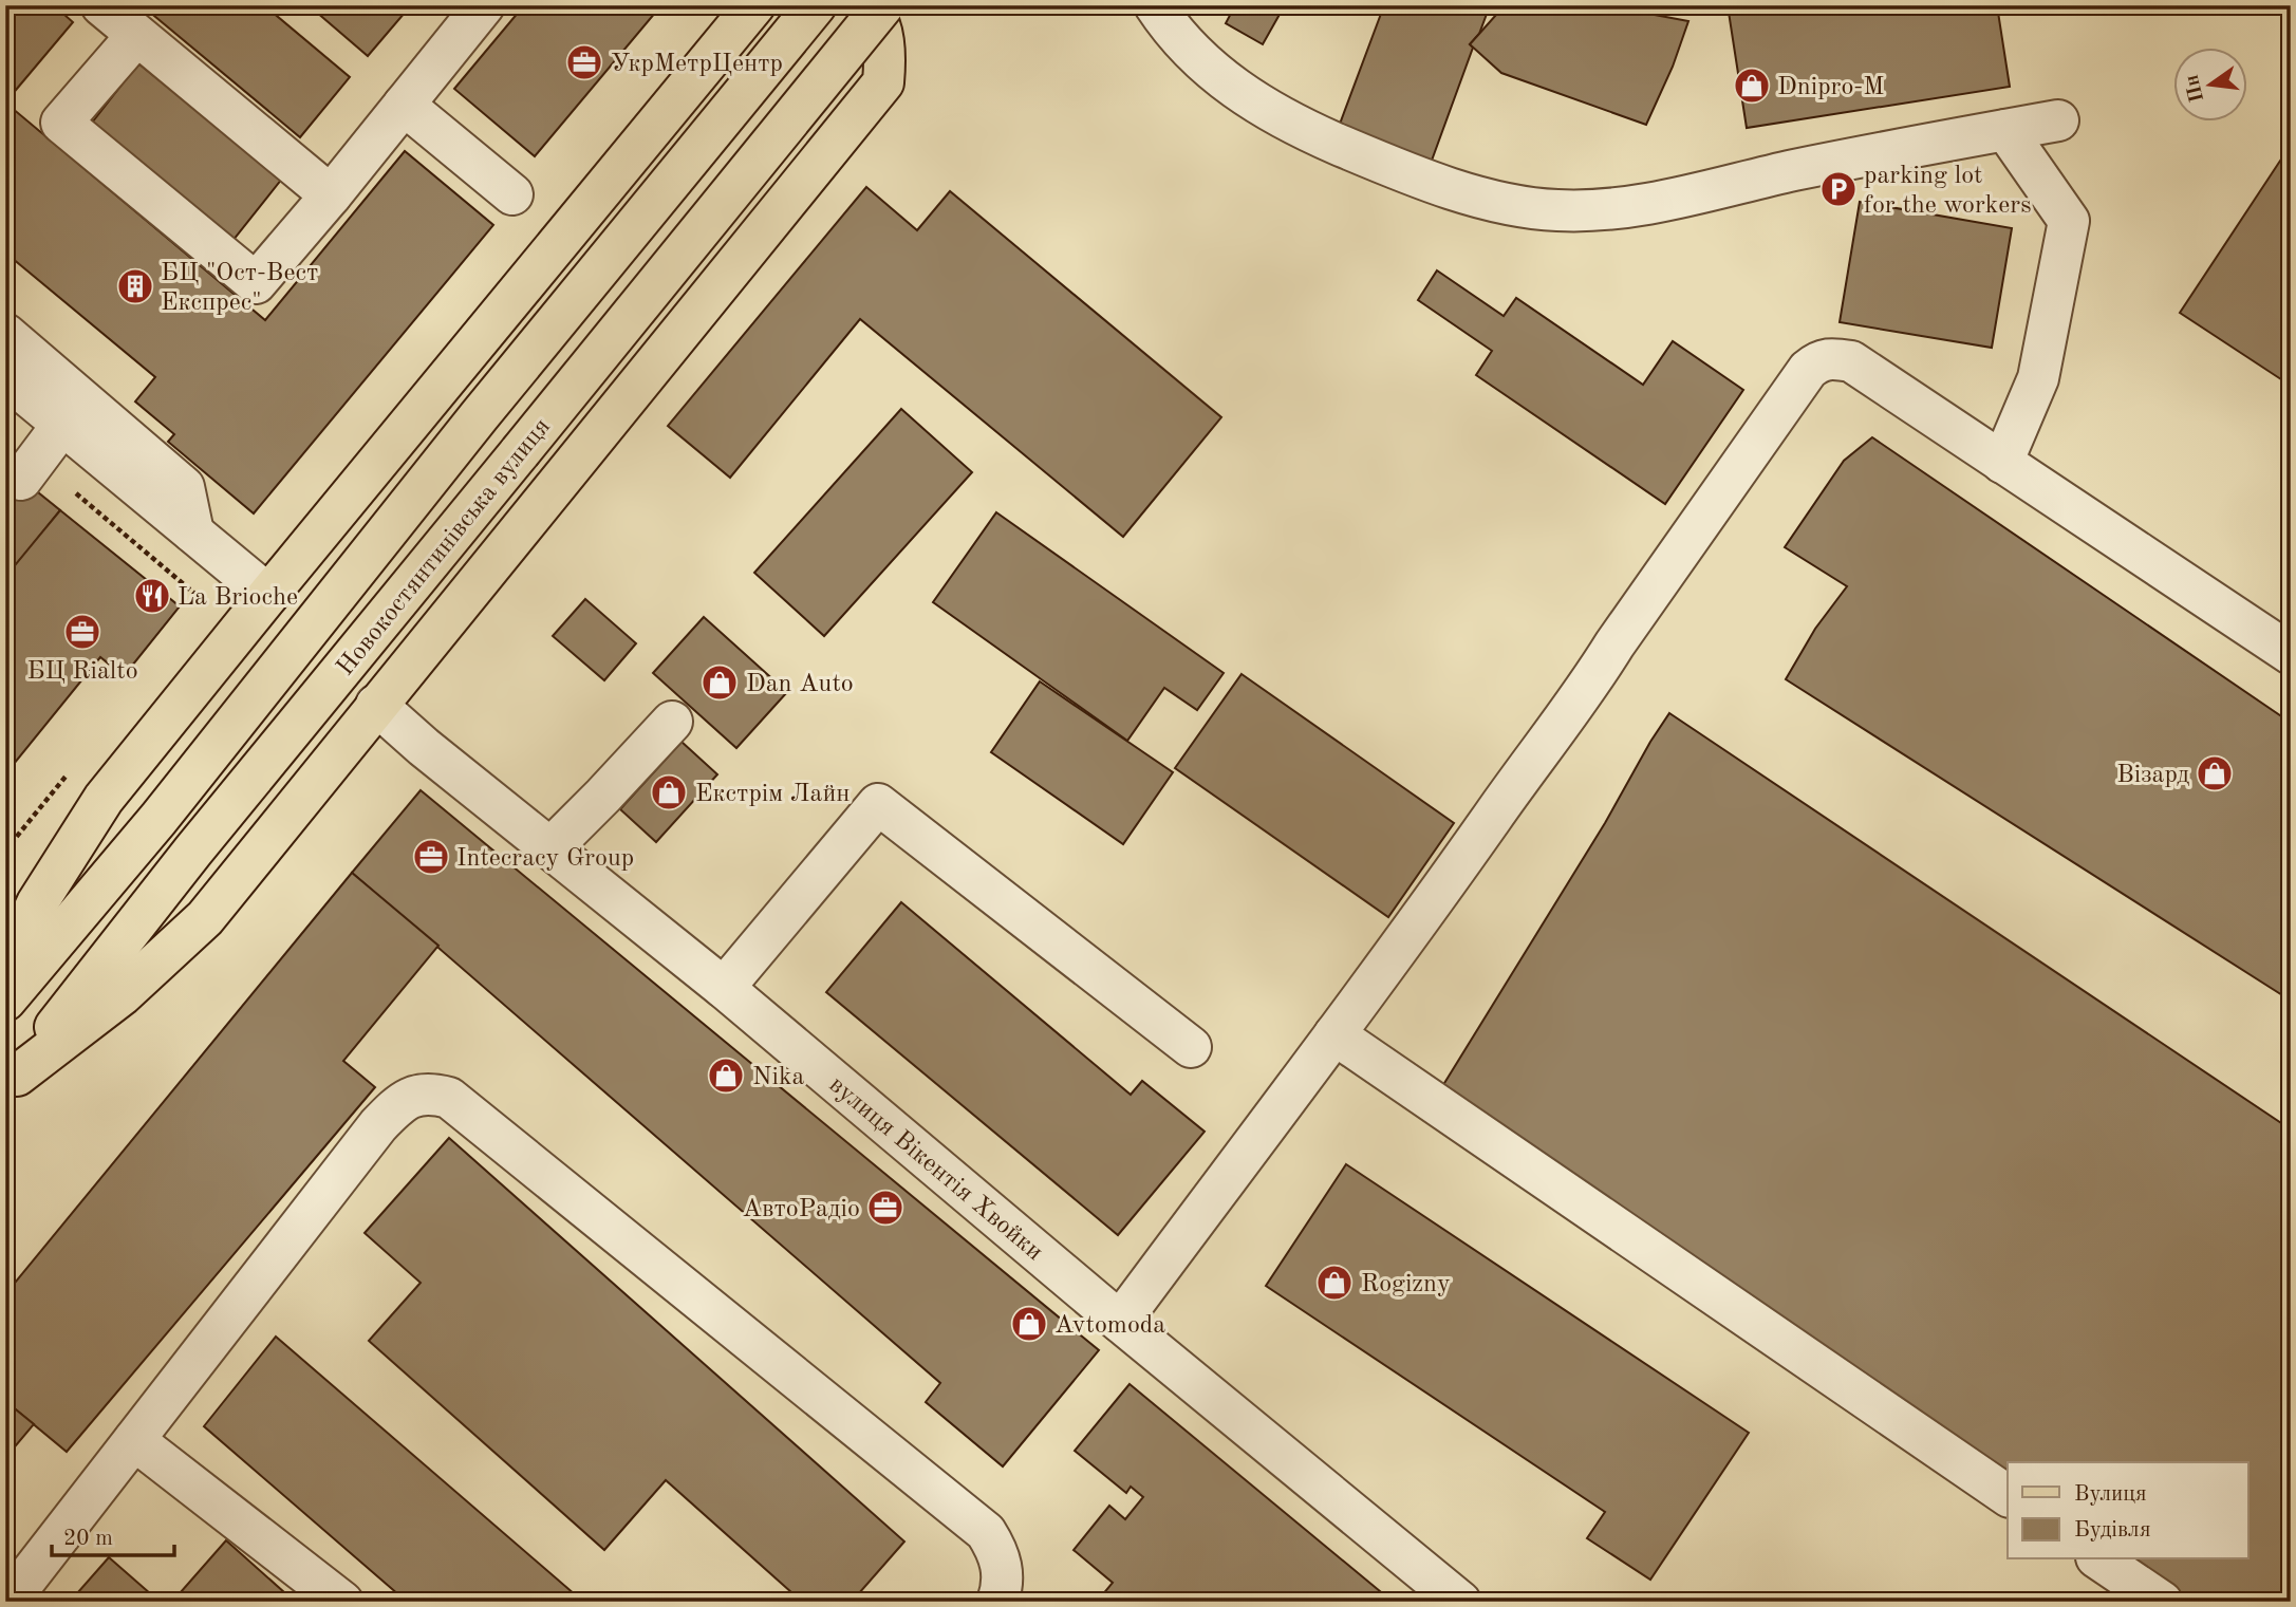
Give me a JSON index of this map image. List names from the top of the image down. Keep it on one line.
{"streets":{"main road":["Новокостянтинівська вулиця"],"street":["вулиця Вікентія Хвойки"]},"places":{"office":["УкрМетрЦентр","БЦ Rialto","Intecracy Group","АвтоРадіо"],"shop":["Dnipro-M","Dan Auto","Візард","Екстрім Лайн","Nika","Rogizny","Avtomoda"],"parking":["parking lot for the workers"],"building":["БЦ \"Ост-Вест Експрес\""],"restaurant":["La Brioche"]},"legend":["Вулиця","Будівля"],"scale_bar":"20 m","north":"left"}
